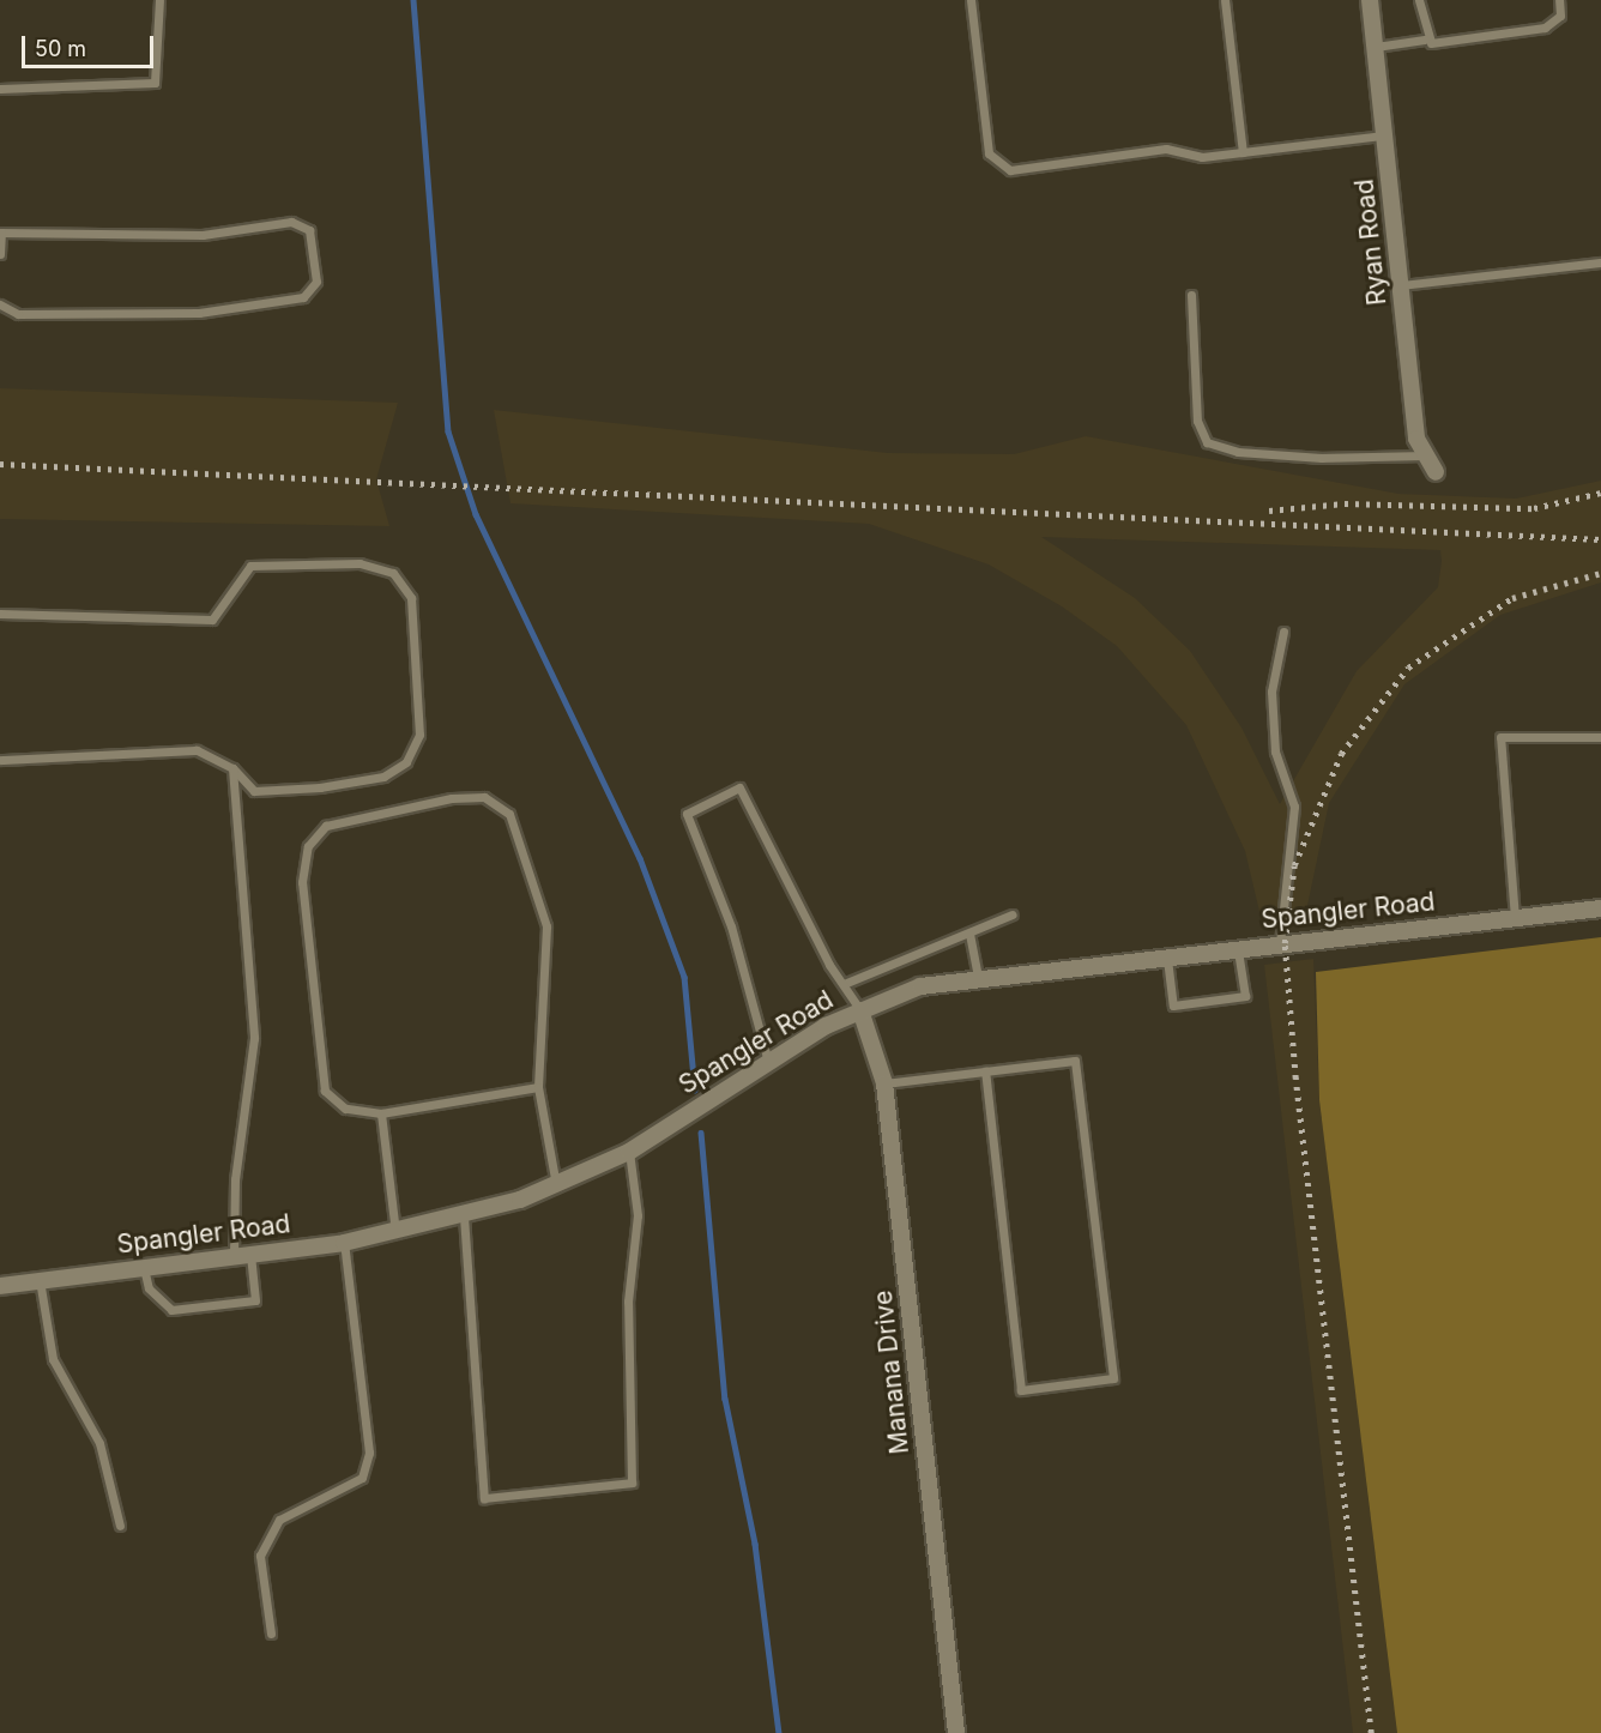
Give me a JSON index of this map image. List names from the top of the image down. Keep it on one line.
{"streets":{"street":["Ryan Road","Spangler Road","Manana Drive"]},"crossings":[["Spangler Road","Manana Drive"]],"scale_bar":"50 m"}
